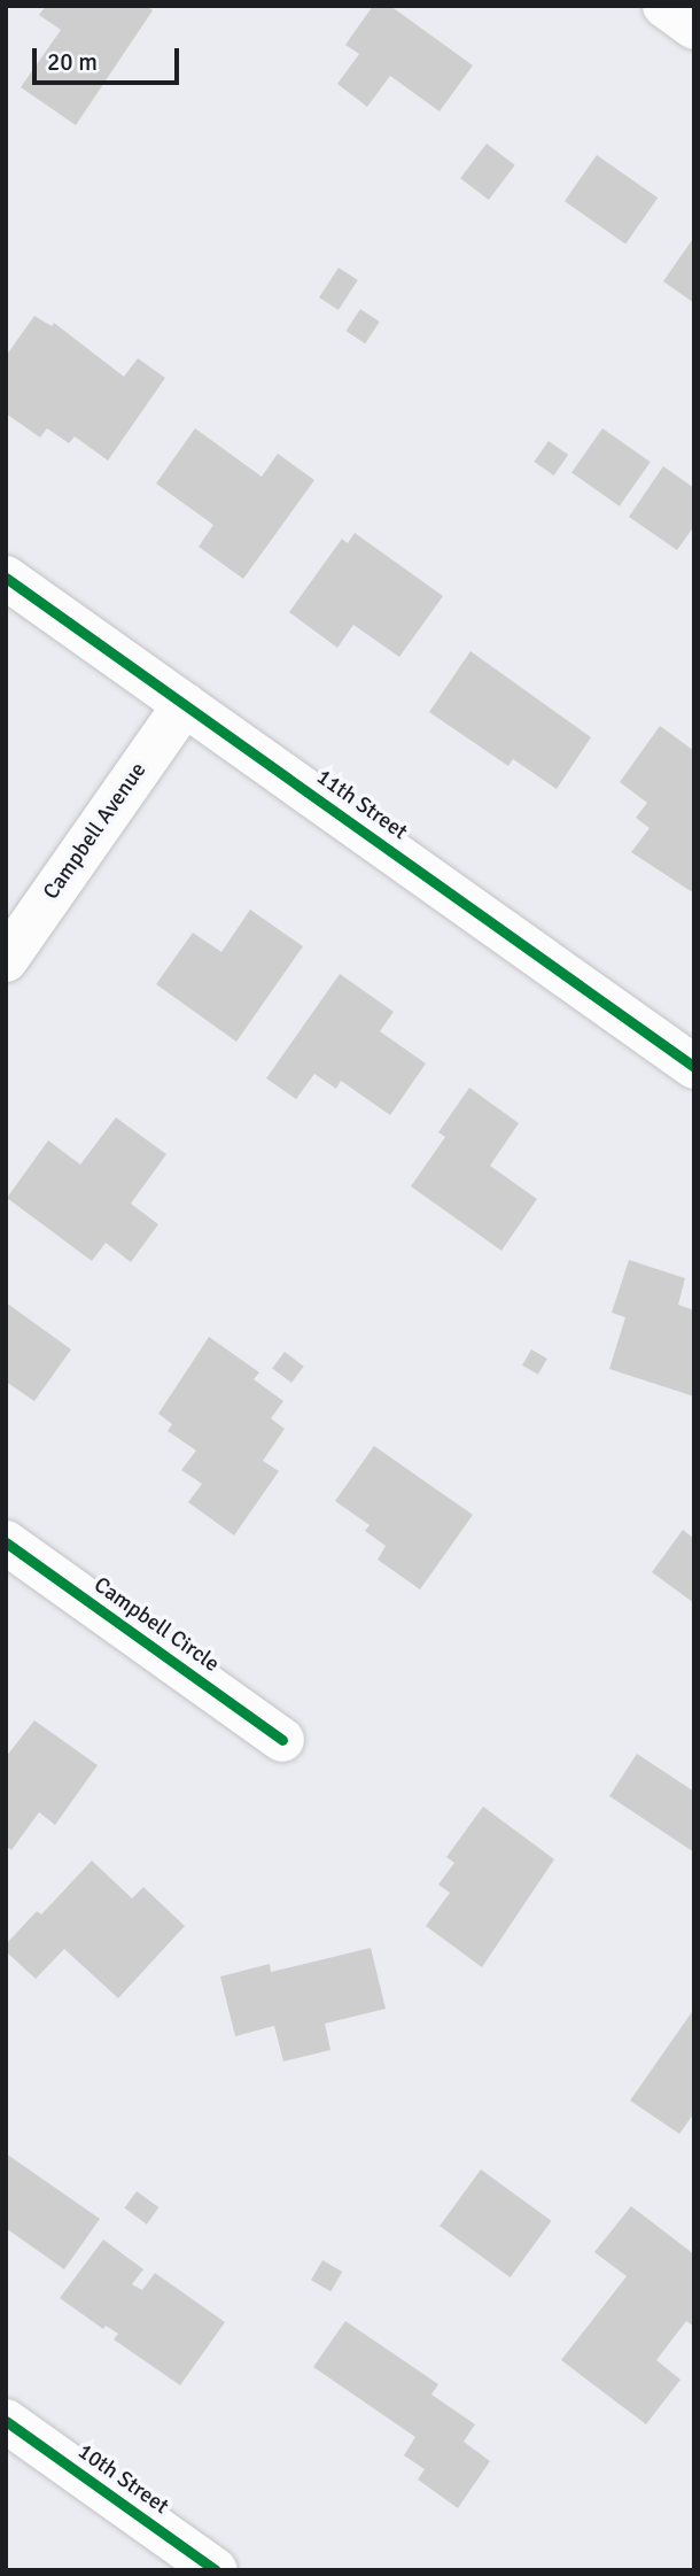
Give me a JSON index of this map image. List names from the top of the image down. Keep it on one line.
{"streets":{"street":["11th Street","Campbell Avenue","Campbell Circle","10th Street"]},"crossings":[["11th Street","Campbell Avenue"]],"scale_bar":"20 m"}
